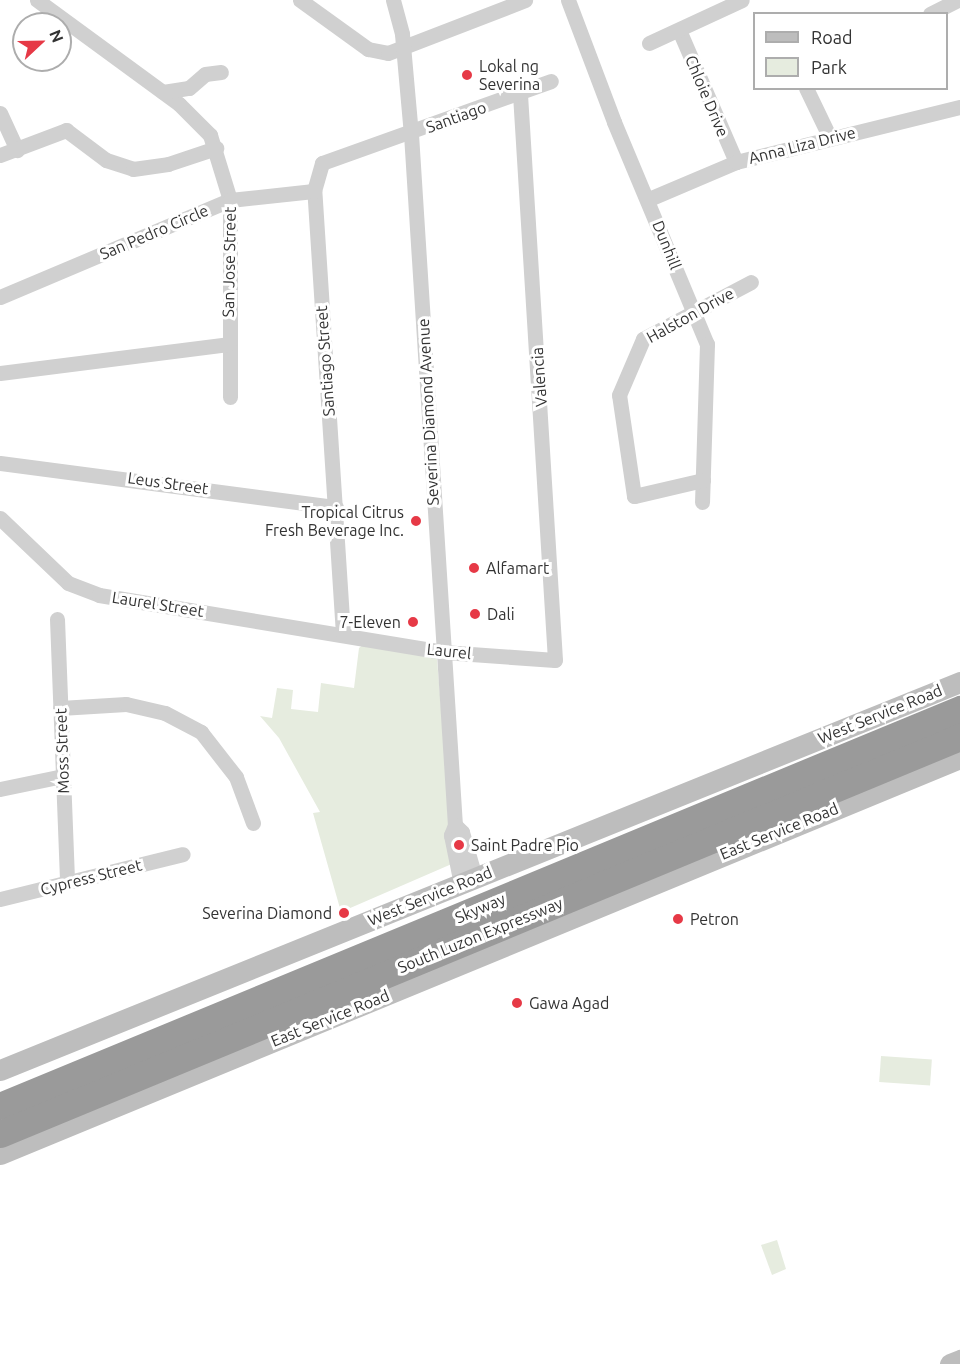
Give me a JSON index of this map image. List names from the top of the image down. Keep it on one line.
{"streets":{"highway":["Skyway","South Luzon Expressway"],"main road":["West Service Road","East Service Road"],"street":["Chloie Drive","Santiago","Anna Liza Drive","San Pedro Circle","Dunhill","San Jose Street","Halston Drive","Santiago Street","Valencia","Severina Diamond Avenue","Leus Street","Laurel Street","Laurel","Moss Street","Cypress Street"]},"crossings":[["Chloie Drive","Anna Liza Drive"],["Santiago","Santiago Street"],["Santiago","Valencia"],["Santiago","Severina Diamond Avenue"],["Anna Liza Drive","Dunhill"],["San Pedro Circle","San Jose Street"],["San Pedro Circle","Santiago Street"],["Dunhill","Halston Drive"],["Santiago Street","Leus Street"],["Santiago Street","Laurel Street"],["Santiago Street","Laurel"],["Valencia","Laurel"],["Severina Diamond Avenue","Laurel"],["Severina Diamond Avenue","West Service Road"],["Laurel Street","Laurel"],["Moss Street","Cypress Street"]],"places":["Lokal ng Severina","Tropical Citrus Fresh Beverage Inc.","Alfamart","Dali","7-Eleven","Saint Padre Pio","Severina Diamond","Petron","Gawa Agad"],"legend":["Road","Park"],"north":"right"}
